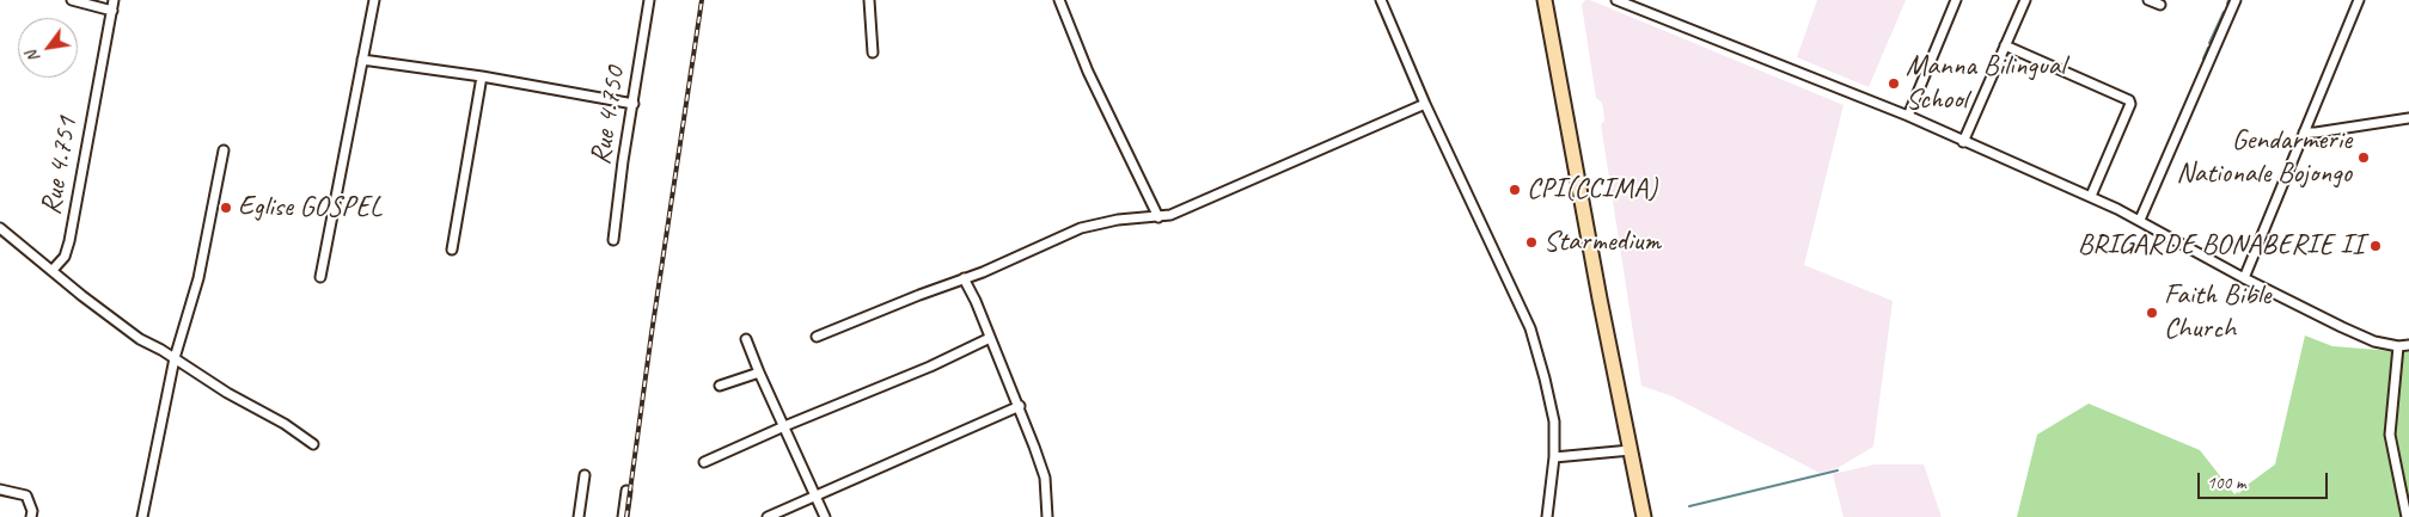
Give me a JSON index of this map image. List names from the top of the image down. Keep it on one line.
{"streets":{"street":["Rue 4.750","Rue 4.751"]},"places":["Manna Bilingual School","Gendarmerie Nationale Bojongo","CPI(CCIMA)","Eglise GOSPEL","Starmedium","BRIGARDE BONABERIE II","Faith Bible Church"],"scale_bar":"100 m","north":"bottom left"}
